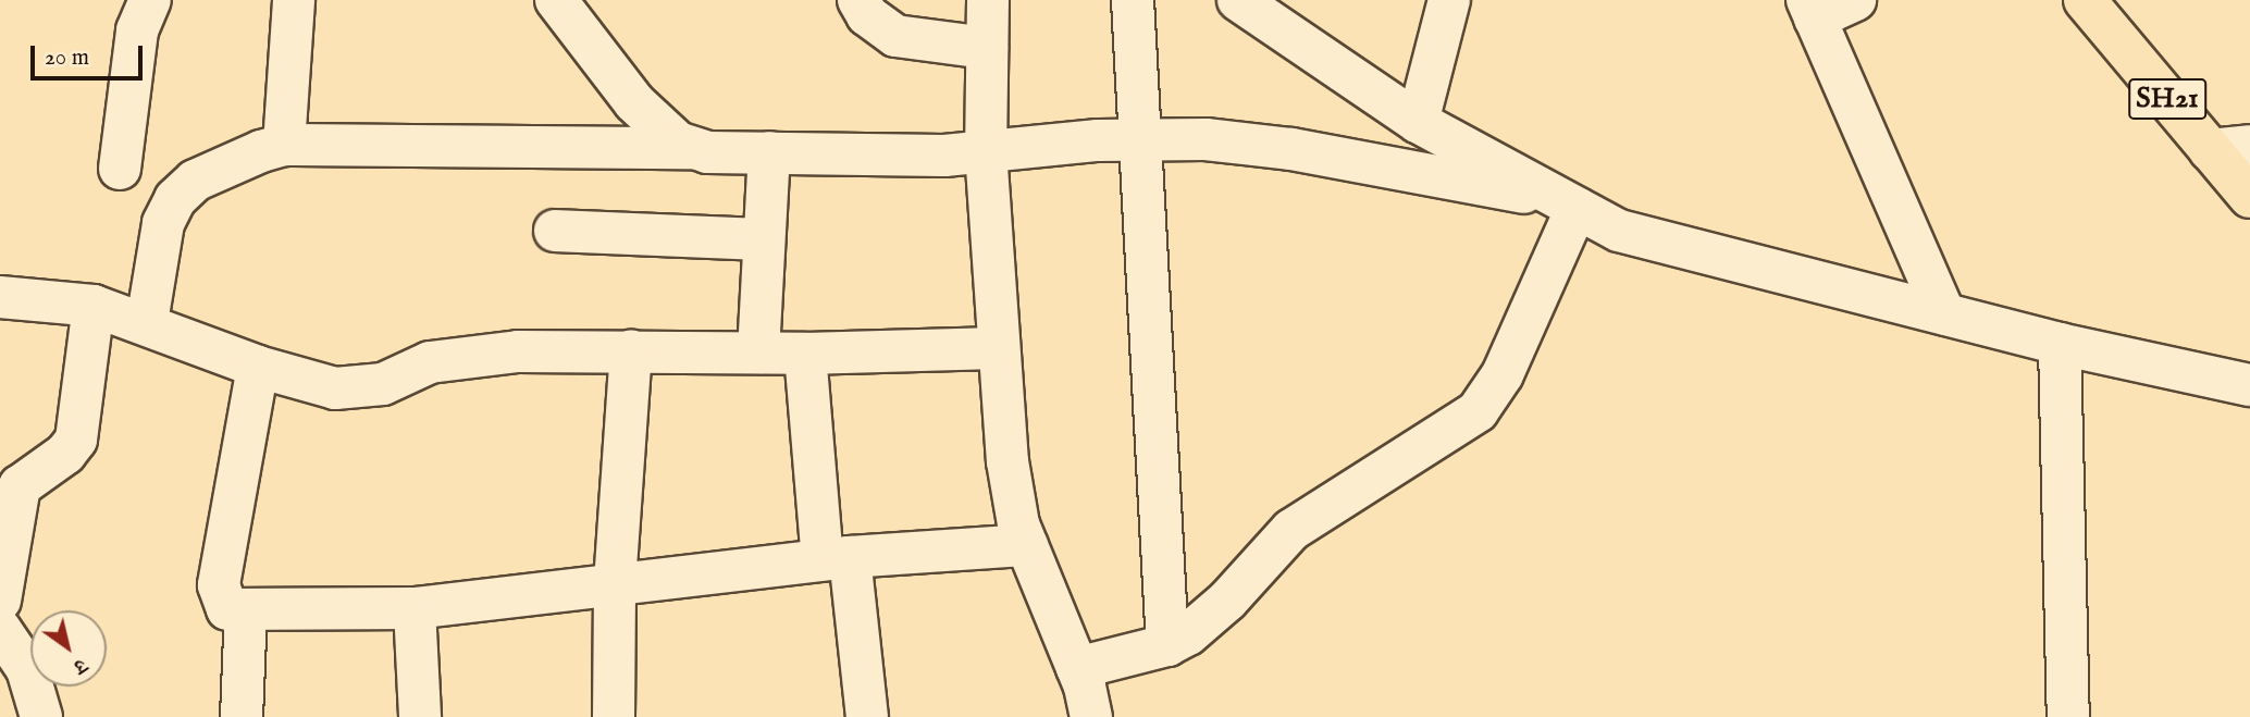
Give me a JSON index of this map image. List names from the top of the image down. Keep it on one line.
{"streets":{"main road":["SH21"]},"scale_bar":"20 m","north":"bottom right"}
